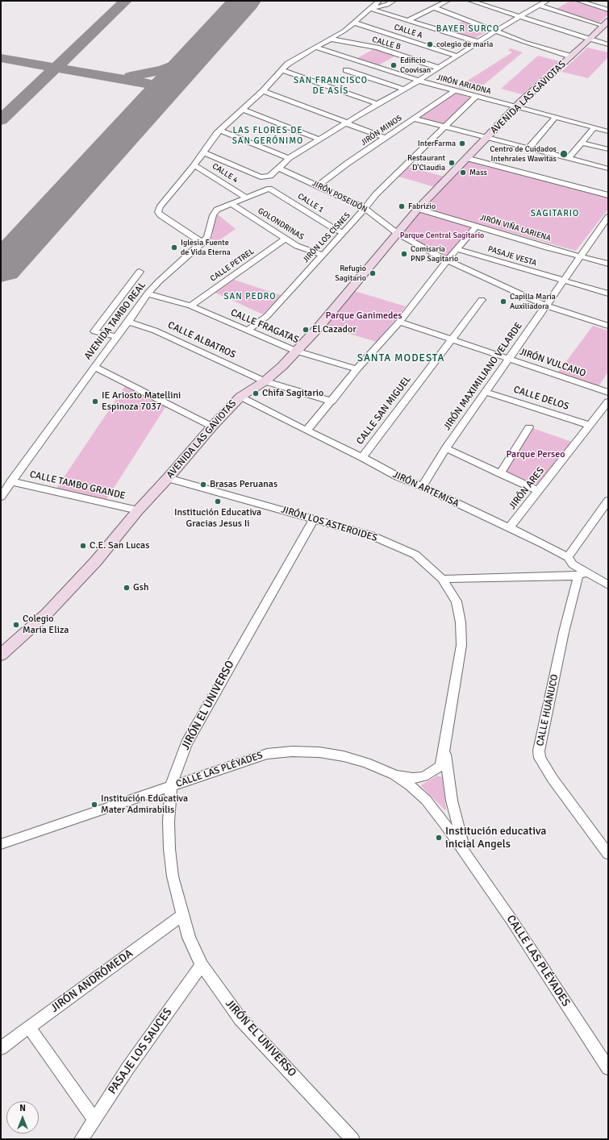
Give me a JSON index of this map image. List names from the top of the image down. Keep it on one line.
{"streets":{"street":["CALLE A","CALLE B","JIRÓN ARIADNA","AVENIDA LAS GAVIOTAS","JIRÓN MINOS","CALLE 4","JIRÓN POSEIDÓN","CALLE 1","GOLONDRINAS","JIRÓN VIÑA LARIENA","JIRÓN LOS CISNES","PASAJE VESTA","CALLE PETREL","AVENIDA TAMBO REAL","CALLE FRAGATAS","CALLE ALBATROS","JIRÓN VULCANO","JIRÓN MAXIMILIANO VELARDE","CALLE DELOS","CALLE SAN MIGUEL","CALLE TAMBO GRANDE","JIRÓN ARES","JIRÓN ARTEMISA","JIRÓN LOS ASTEROIDES","JIRÓN EL UNIVERSO","CALLE HUÁNUCO","CALLE LAS PLÉYADES","JIRÓN ANDRÓMEDA","PASAJE LOS SAUCES"]},"crossings":[["JIRÓN ARIADNA","AVENIDA LAS GAVIOTAS"],["JIRÓN ARIADNA","JIRÓN MINOS"],["JIRÓN ARIADNA","JIRÓN LOS CISNES"],["AVENIDA LAS GAVIOTAS","JIRÓN POSEIDÓN"],["AVENIDA LAS GAVIOTAS","JIRÓN VIÑA LARIENA"],["AVENIDA LAS GAVIOTAS","CALLE FRAGATAS"],["AVENIDA LAS GAVIOTAS","CALLE ALBATROS"],["AVENIDA LAS GAVIOTAS","CALLE TAMBO GRANDE"],["AVENIDA LAS GAVIOTAS","JIRÓN ARTEMISA"],["AVENIDA LAS GAVIOTAS","JIRÓN LOS ASTEROIDES"],["JIRÓN MINOS","JIRÓN POSEIDÓN"],["CALLE 4","AVENIDA TAMBO REAL"],["JIRÓN POSEIDÓN","JIRÓN LOS CISNES"],["JIRÓN POSEIDÓN","JIRÓN MAXIMILIANO VELARDE"],["CALLE 1","JIRÓN LOS CISNES"],["CALLE 1","AVENIDA TAMBO REAL"],["GOLONDRINAS","JIRÓN LOS CISNES"],["GOLONDRINAS","CALLE PETREL"],["GOLONDRINAS","AVENIDA TAMBO REAL"],["JIRÓN VIÑA LARIENA","JIRÓN MAXIMILIANO VELARDE"],["JIRÓN LOS CISNES","CALLE FRAGATAS"],["PASAJE VESTA","JIRÓN MAXIMILIANO VELARDE"],["CALLE PETREL","CALLE FRAGATAS"],["AVENIDA TAMBO REAL","CALLE FRAGATAS"],["AVENIDA TAMBO REAL","CALLE ALBATROS"],["AVENIDA TAMBO REAL","CALLE TAMBO GRANDE"],["JIRÓN VULCANO","JIRÓN MAXIMILIANO VELARDE"],["JIRÓN VULCANO","CALLE SAN MIGUEL"],["JIRÓN MAXIMILIANO VELARDE","CALLE DELOS"],["JIRÓN MAXIMILIANO VELARDE","JIRÓN ARTEMISA"],["CALLE DELOS","JIRÓN ARES"],["CALLE SAN MIGUEL","JIRÓN ARTEMISA"],["JIRÓN ARES","JIRÓN ARTEMISA"],["JIRÓN ARTEMISA","CALLE HUÁNUCO"],["JIRÓN LOS ASTEROIDES","JIRÓN EL UNIVERSO"],["JIRÓN LOS ASTEROIDES","CALLE LAS PLÉYADES"],["JIRÓN EL UNIVERSO","CALLE LAS PLÉYADES"],["JIRÓN EL UNIVERSO","JIRÓN ANDRÓMEDA"],["JIRÓN EL UNIVERSO","PASAJE LOS SAUCES"]],"districts":["BAYER SURCO","SAN FRANCISCO DE ASÍS","LAS FLORES DE SAN GERÓNIMO","SAGITARIO","SAN PEDRO","SANTA MODESTA"],"parks":["Parque Central Sagitario","Parque Ganimedes","Parque Perseo"],"places":["colegio de maria","Edificio Coovisan","InterFarma","Centro de Cuidados Intehrales Wawitas","Restaurant D'Claudia","Mass","Fabrizio","Iglesia Fuente de Vida Eterna","Comisaría PNP Sagitario","Refugio Sagitario","Capilla María Auxiliadora","El Cazador","Chifa Sagitario","IE Ariosto Matellini Espinoza 7037","Brasas Peruanas","Institución Educativa Gracias Jesus Ii","C.E. San Lucas","Gsh","Colegio Maria Eliza","Institución Educativa Mater Admirabilis","Institución educativa inicial Angels"],"north":"top"}
